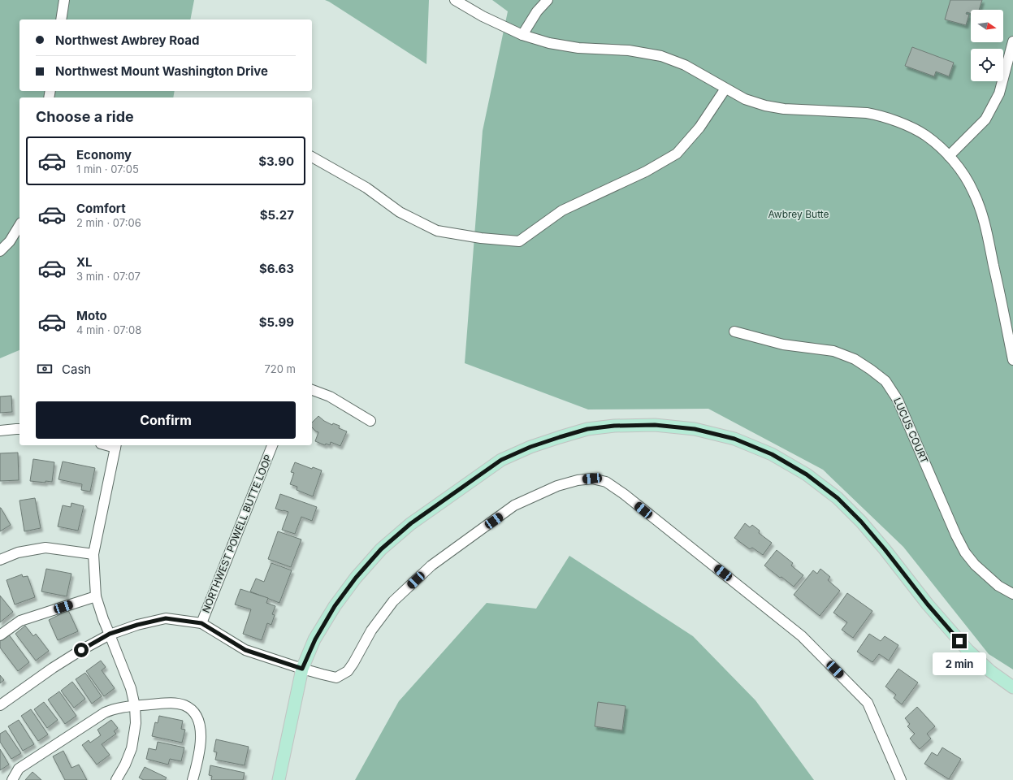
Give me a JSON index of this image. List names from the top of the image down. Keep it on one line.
{"streets":{"street":["LUCUS COURT","NORTHWEST POWELL BUTTE LOOP"]},"parks":["Awbrey Butte"],"north":"right","page":{"banner":["Northwest Awbrey Road","Northwest Mount Washington Drive"],"heading":"Choose a ride","list":[{"name":"Economy","note":"1 min · 07:05","value":"$3.90"},{"name":"Comfort","note":"2 min · 07:06","value":"$5.27"},{"name":"XL","note":"3 min · 07:07","value":"$6.63"},{"name":"Moto","note":"4 min · 07:08","value":"$5.99"}],"pay":["Cash","720 m"],"buttons":"Confirm","bubble":"2 min"}}
